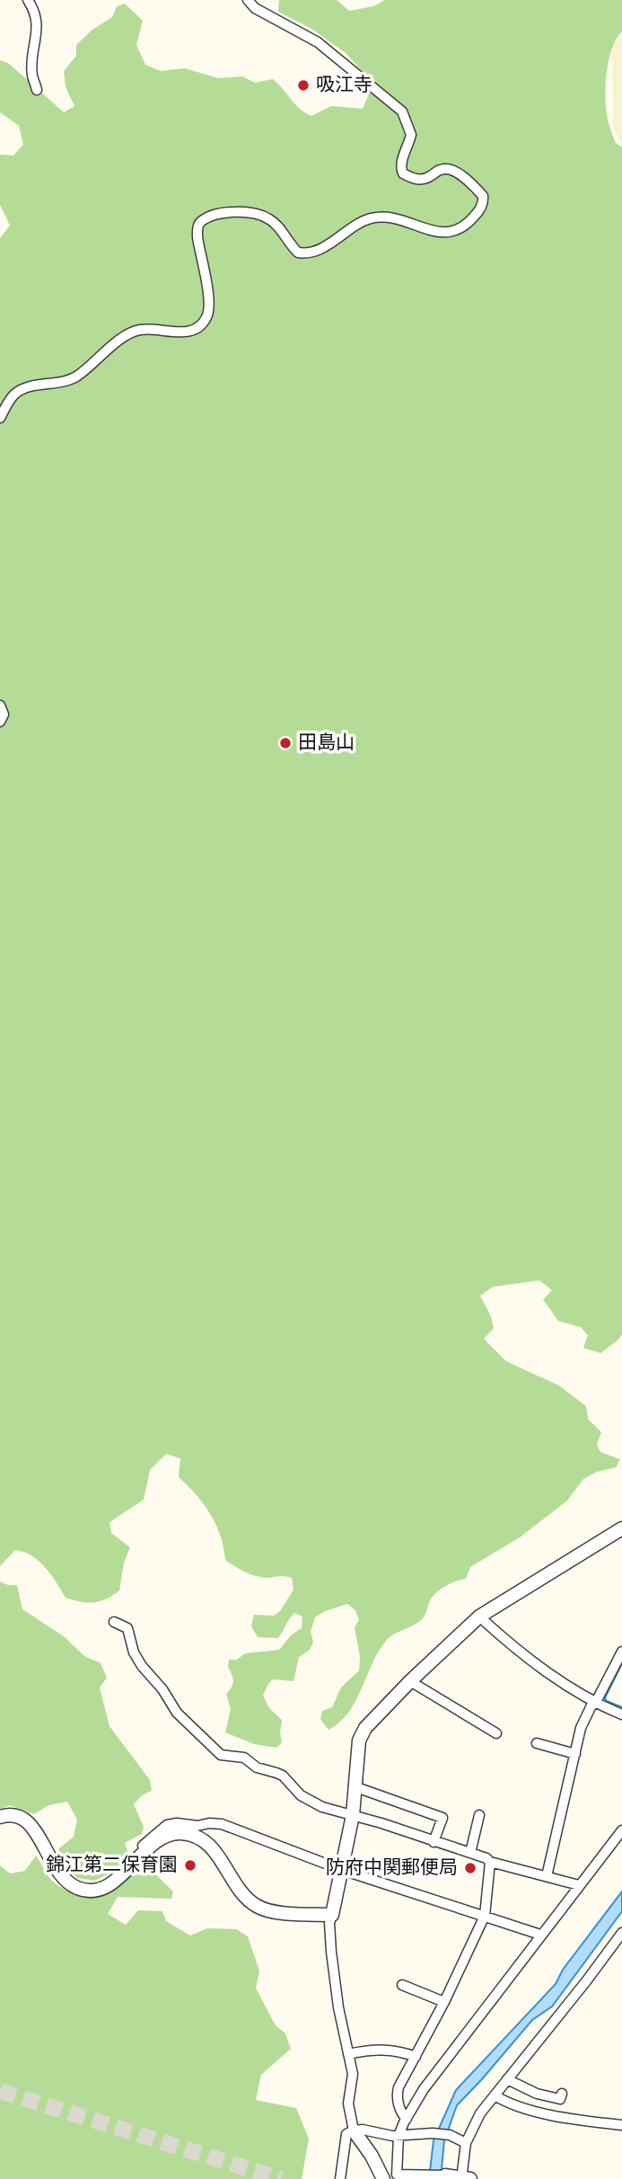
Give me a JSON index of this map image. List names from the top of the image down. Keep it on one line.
{"places":["吸江寺","田島山","錦江第二保育園","防府中関郵便局"]}
